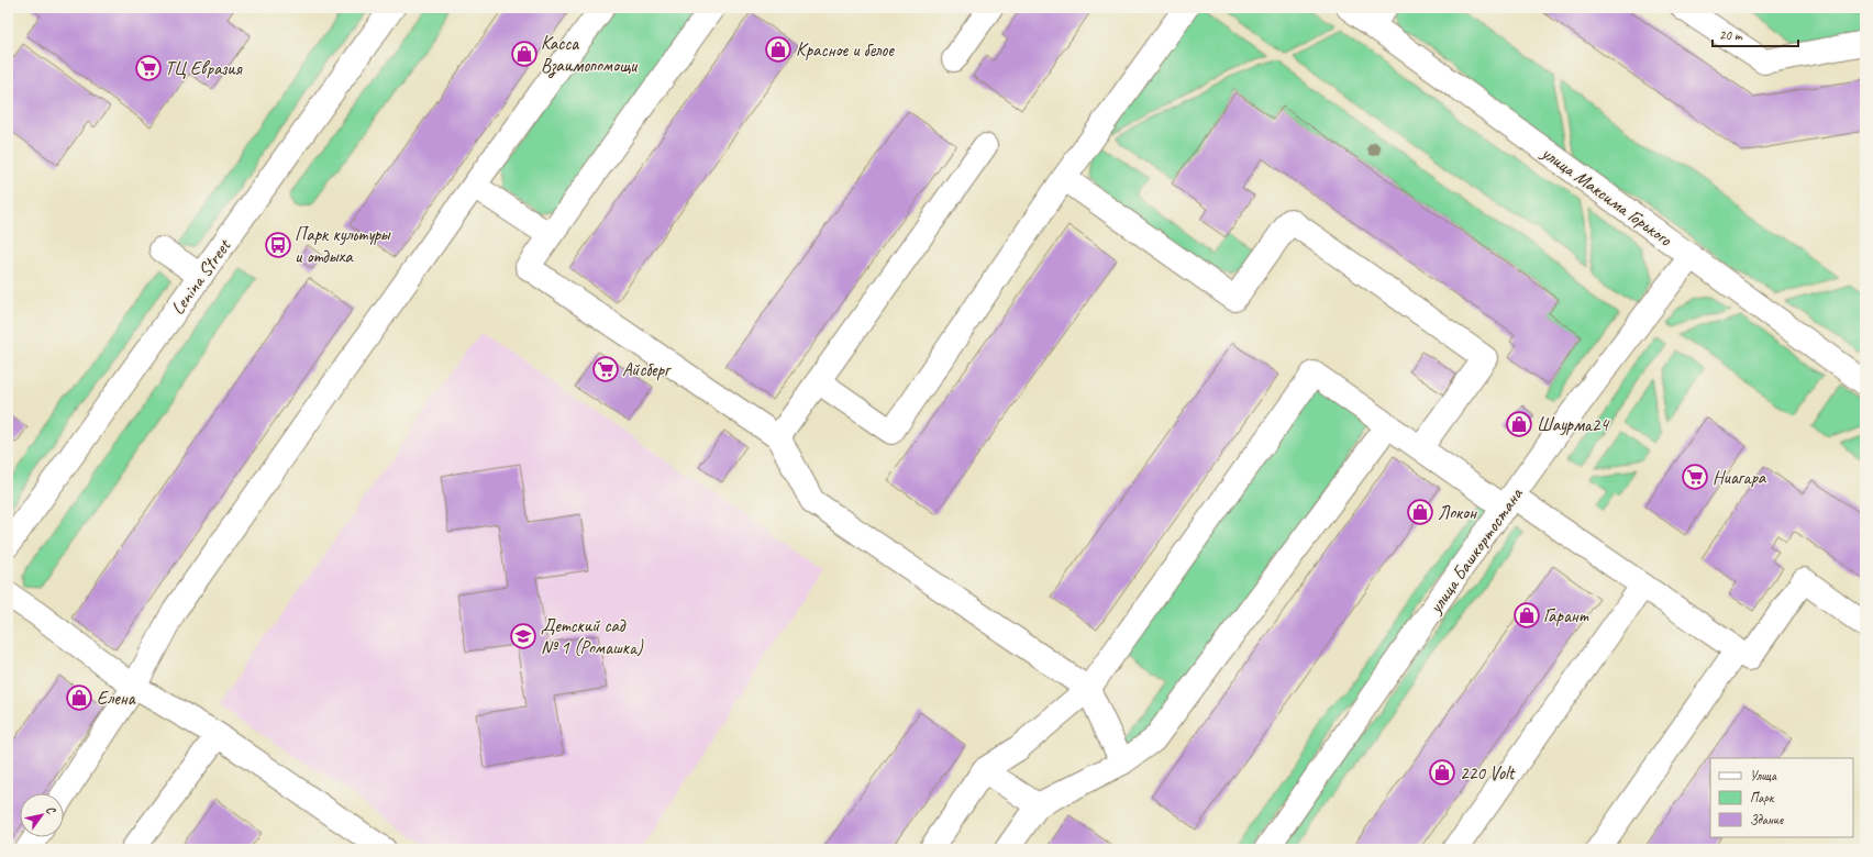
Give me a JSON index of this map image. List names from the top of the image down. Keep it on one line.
{"streets":{"street":["улица Максима Горького","Lenina Street","улица Башкортостана"]},"crossings":[["улица Максима Горького","улица Башкортостана"]],"places":{"shop":["Красное и белое","Касса Взаимопомощи","Шаурма24","Локон","Гарант","Елена","220 Volt"],"supermarket":["ТЦ Евразия","Айсберг","Ниагара"],"bus stop":["Парк культуры и отдыха"],"school or university":["Детский сад № 1 (Ромашка)"]},"legend":["Улица","Парк","Здание"],"scale_bar":"20 m","north":"top right"}
